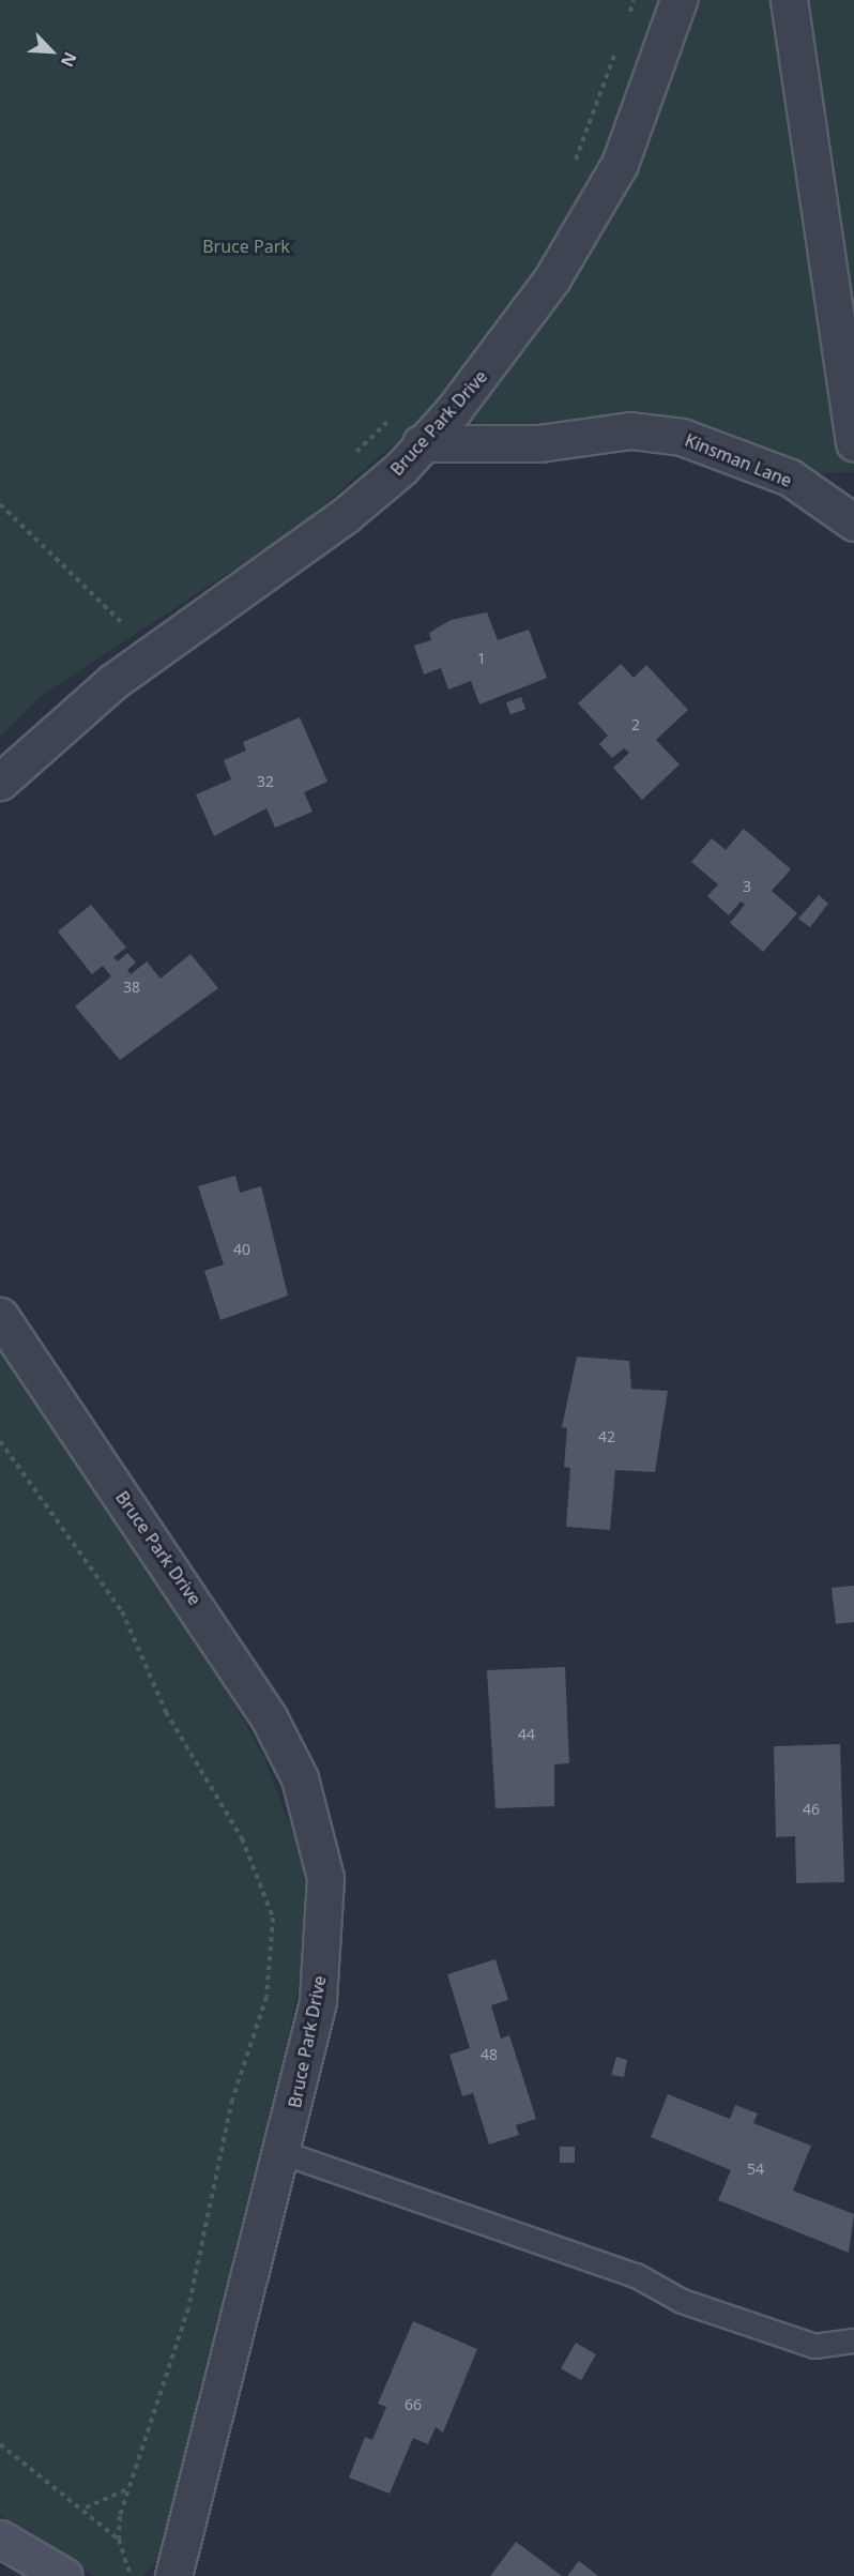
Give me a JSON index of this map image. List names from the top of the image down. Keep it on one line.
{"streets":{"street":["Bruce Park Drive","Kinsman Lane"]},"crossings":[["Bruce Park Drive","Kinsman Lane"]],"parks":["Bruce Park"],"house_numbers":["1","2","32","3","38","40","42","44","46","48","54","66"],"north":"bottom right"}
